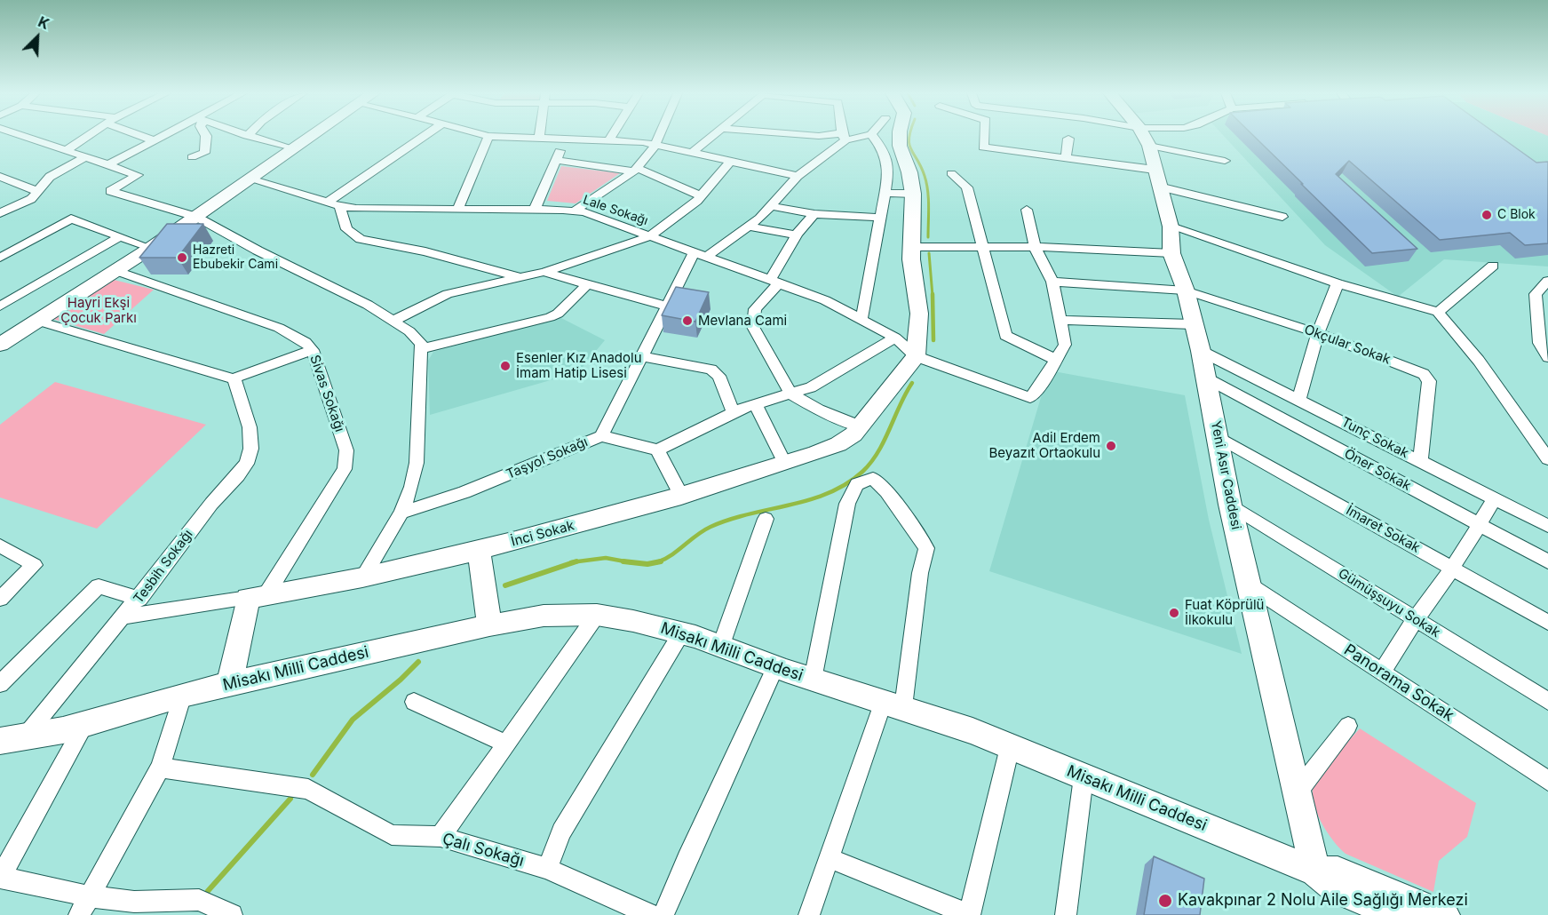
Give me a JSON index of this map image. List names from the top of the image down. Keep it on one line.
{"streets":{"street":["Lale Sokağı","Okçular Sokak","Sivas Sokağı","Tunç Sokak","Taşyol Sokağı","Öner Sokak","Yeni Asır Caddesi","İmaret Sokak","İnci Sokak","Tesbih Sokağı","Gümüşsuyu Sokak","Misakı Milli Caddesi","Panorama Sokak","Çalı Sokağı"]},"crossings":[["Lale Sokağı","Taşyol Sokağı"],["Lale Sokağı","İnci Sokak"],["Okçular Sokak","Tunç Sokak"],["Okçular Sokak","Yeni Asır Caddesi"],["Sivas Sokağı","İnci Sokak"],["Sivas Sokağı","Misakı Milli Caddesi"],["Tunç Sokak","Yeni Asır Caddesi"],["Öner Sokak","Yeni Asır Caddesi"],["Yeni Asır Caddesi","İmaret Sokak"],["Yeni Asır Caddesi","Gümüşsuyu Sokak"],["Yeni Asır Caddesi","Misakı Milli Caddesi"],["Yeni Asır Caddesi","Panorama Sokak"],["İnci Sokak","Tesbih Sokağı"],["Tesbih Sokağı","Misakı Milli Caddesi"]],"parks":["Hayri Ekşi Çocuk Parkı"],"places":["C Blok","Hazreti Ebubekir Cami","Mevlana Cami","Esenler Kız Anadolu İmam Hatip Lisesi","Adil Erdem Beyazıt Ortaokulu","Fuat Köprülü İlkokulu","Kavakpınar 2 Nolu Aile Sağlığı Merkezi"],"north":"top right"}
